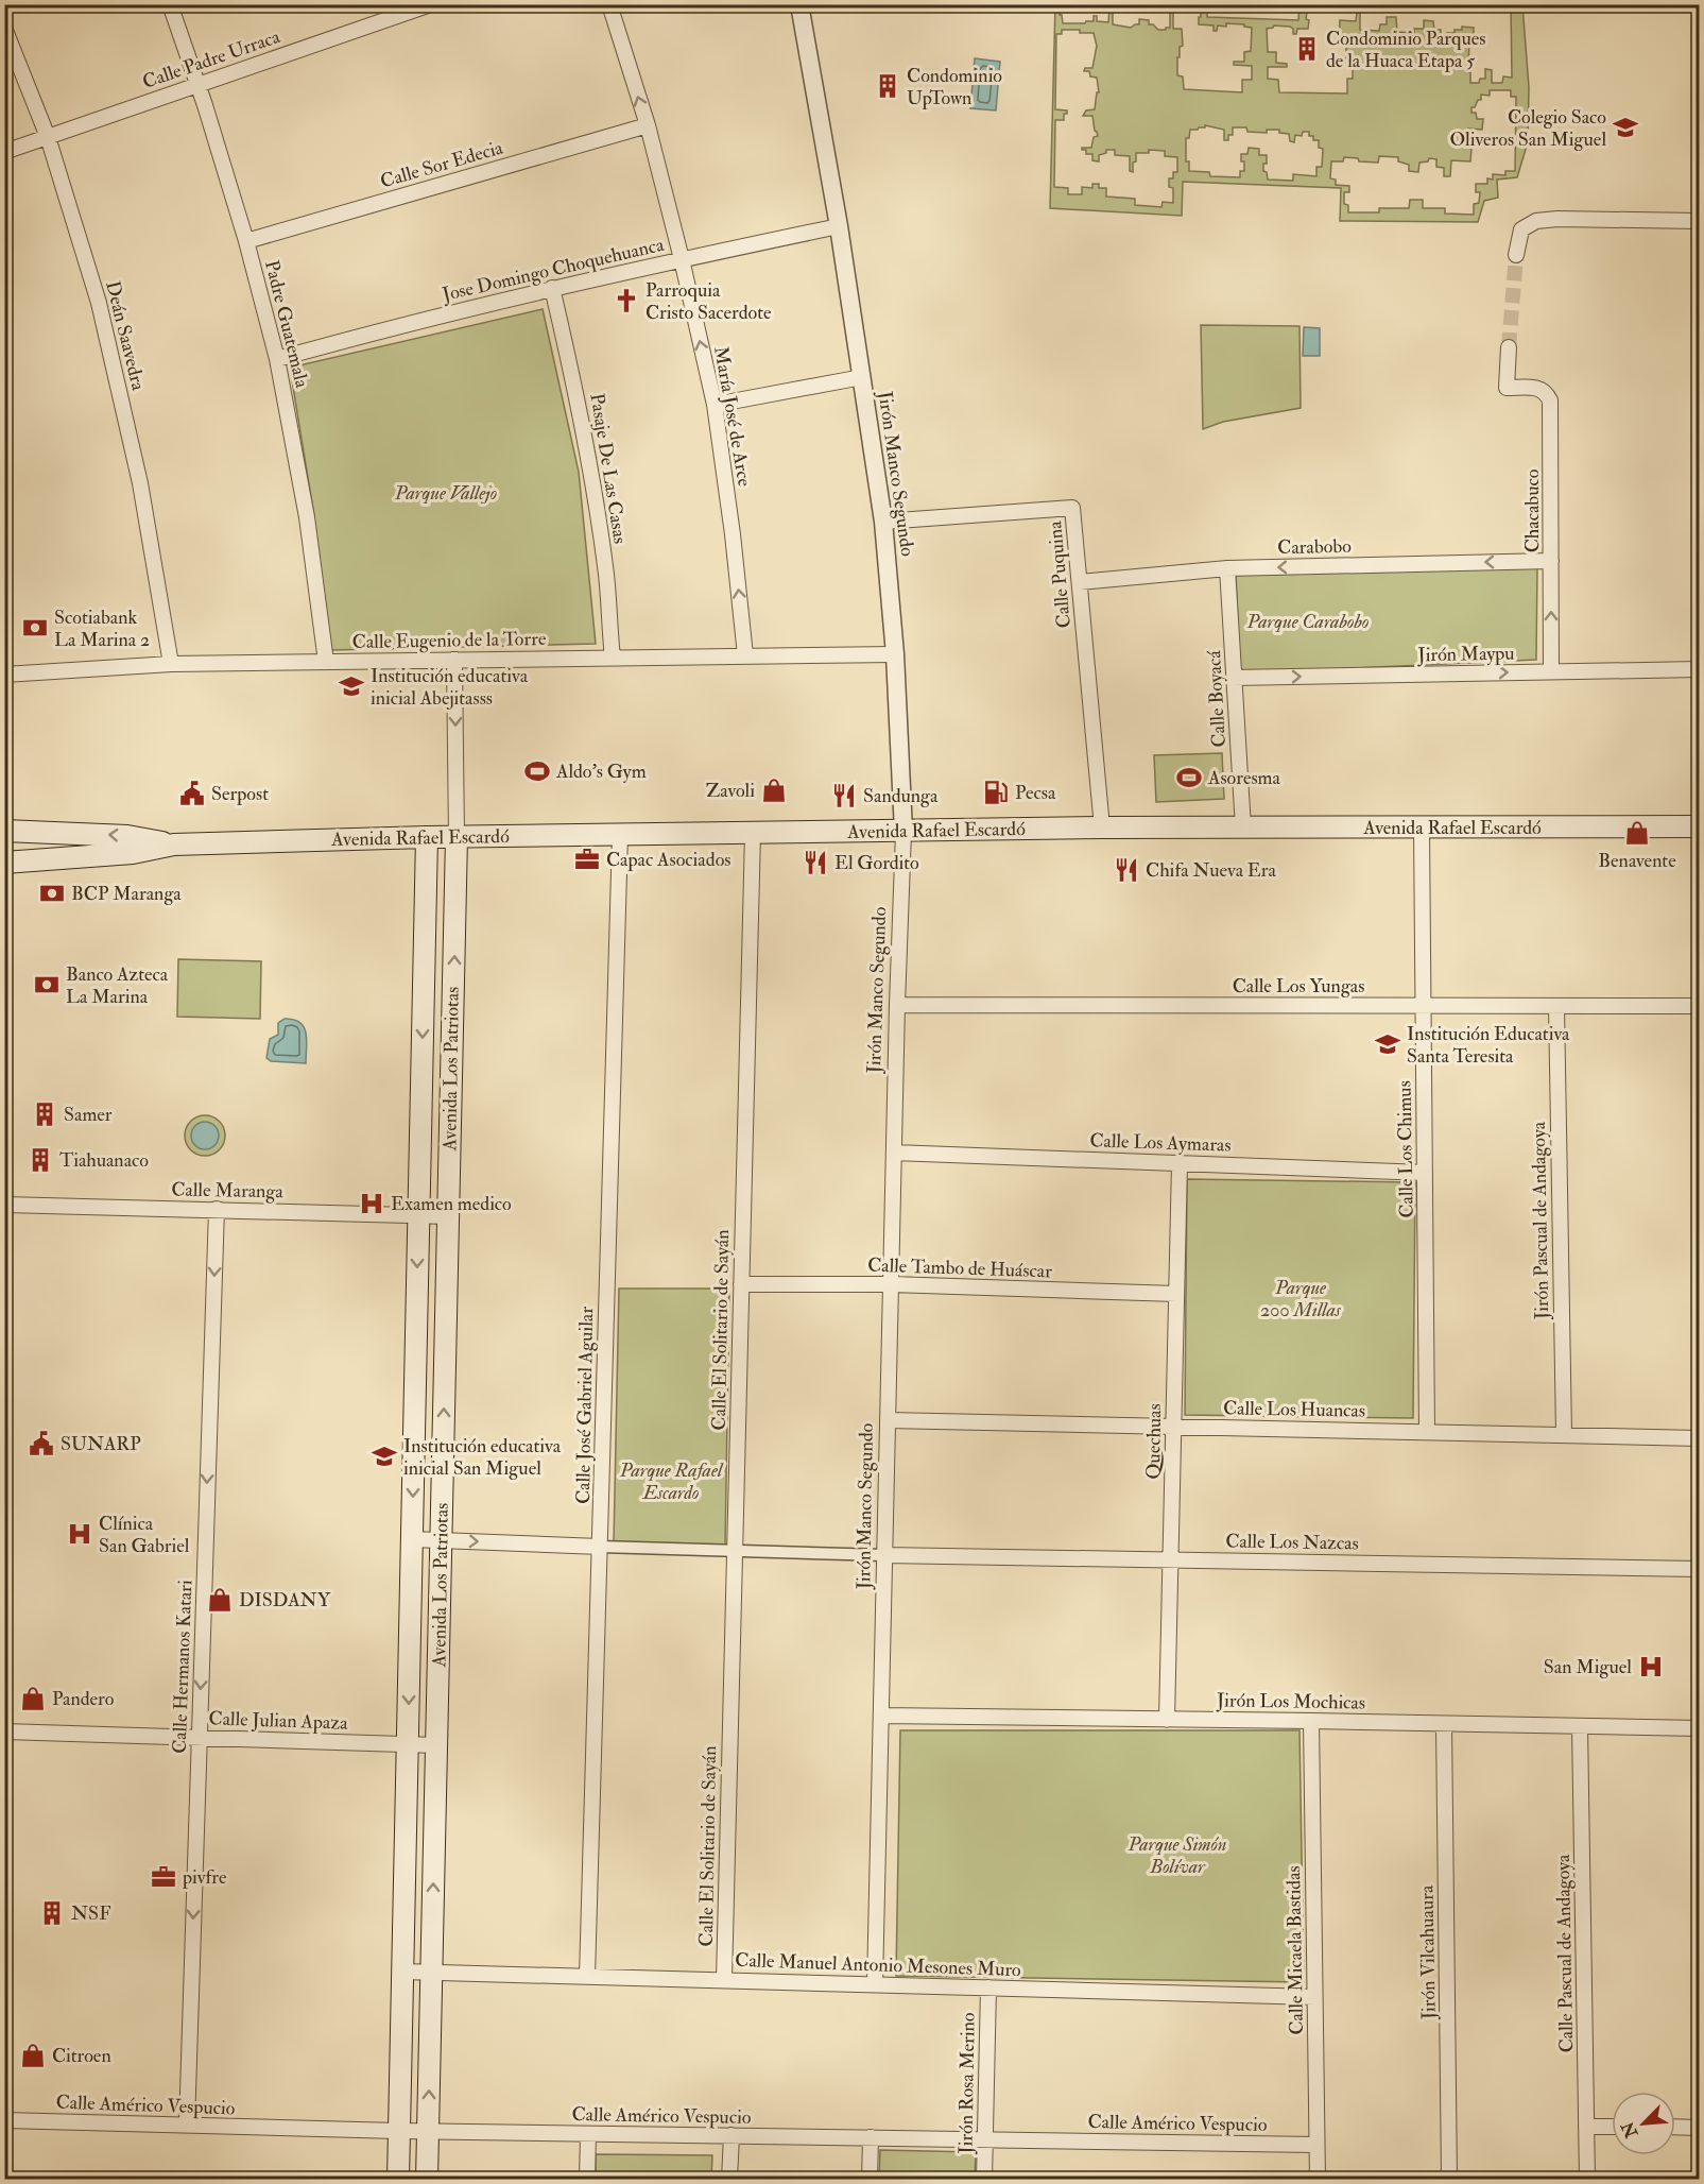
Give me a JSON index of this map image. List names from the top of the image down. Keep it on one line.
{"streets":{"main road":["Avenida Rafael Escardó","Avenida Los Patriotas"],"street":["Calle Padre Urraca","Calle Sor Edecia","Jose Domingo Choquehuanca","Padre Guatemala","Deán Saavedra","María José de Arce","Pasaje De Las Casas","Jirón Manco Segundo","Chacabuco","Carabobo","Calle Puquina","Calle Eugenio de la Torre","Jirón Maypu","Calle Boyacá","Calle Los Yungas","Calle Los Aymaras","Calle Los Chimus","Calle Maranga","Jirón Pascual de Andagoya","Calle Tambo de Huáscar","Calle El Solitario de Sayán","Calle José Gabriel Aguilar","Calle Los Huancas","Quechuas","Calle Los Nazcas","Calle Hermanos Katari","Jirón Los Mochicas","Calle Julian Apaza","Calle Micaela Bastidas","Jirón Vilcahuaura","Calle Pascual de Andagoya","Calle Manuel Antonio Mesones Muro","Jirón Rosa Merino","Calle Américo Vespucio"]},"crossings":[["Calle Padre Urraca","Padre Guatemala"],["Calle Padre Urraca","Deán Saavedra"],["Calle Sor Edecia","Padre Guatemala"],["Calle Sor Edecia","María José de Arce"],["Jose Domingo Choquehuanca","Padre Guatemala"],["Jose Domingo Choquehuanca","María José de Arce"],["Jose Domingo Choquehuanca","Pasaje De Las Casas"],["Jose Domingo Choquehuanca","Jirón Manco Segundo"],["Padre Guatemala","Calle Eugenio de la Torre"],["Deán Saavedra","Calle Eugenio de la Torre"],["María José de Arce","Calle Eugenio de la Torre"],["Pasaje De Las Casas","Calle Eugenio de la Torre"],["Jirón Manco Segundo","Calle Puquina"],["Jirón Manco Segundo","Calle Eugenio de la Torre"],["Jirón Manco Segundo","Avenida Rafael Escardó"],["Jirón Manco Segundo","Calle Los Yungas"],["Jirón Manco Segundo","Calle Los Aymaras"],["Jirón Manco Segundo","Calle Tambo de Huáscar"],["Jirón Manco Segundo","Calle Los Huancas"],["Jirón Manco Segundo","Calle Los Nazcas"],["Jirón Manco Segundo","Jirón Los Mochicas"],["Jirón Manco Segundo","Calle Manuel Antonio Mesones Muro"],["Chacabuco","Carabobo"],["Chacabuco","Jirón Maypu"],["Carabobo","Calle Puquina"],["Carabobo","Calle Boyacá"],["Calle Puquina","Avenida Rafael Escardó"],["Jirón Maypu","Calle Boyacá"],["Calle Boyacá","Avenida Rafael Escardó"],["Avenida Rafael Escardó","Avenida Los Patriotas"],["Avenida Rafael Escardó","Calle Los Chimus"],["Avenida Rafael Escardó","Calle El Solitario de Sayán"],["Avenida Rafael Escardó","Calle José Gabriel Aguilar"],["Calle Los Yungas","Calle Los Chimus"],["Calle Los Yungas","Jirón Pascual de Andagoya"],["Avenida Los Patriotas","Calle Maranga"],["Avenida Los Patriotas","Calle Julian Apaza"],["Avenida Los Patriotas","Calle Manuel Antonio Mesones Muro"],["Avenida Los Patriotas","Calle Américo Vespucio"],["Calle Los Aymaras","Calle Los Chimus"],["Calle Los Aymaras","Quechuas"],["Calle Los Chimus","Calle Los Huancas"],["Calle Maranga","Calle Hermanos Katari"],["Jirón Pascual de Andagoya","Calle Los Huancas"],["Calle Tambo de Huáscar","Calle El Solitario de Sayán"],["Calle Tambo de Huáscar","Quechuas"],["Calle El Solitario de Sayán","Calle Manuel Antonio Mesones Muro"],["Calle José Gabriel Aguilar","Calle Manuel Antonio Mesones Muro"],["Calle Los Huancas","Quechuas"],["Quechuas","Calle Los Nazcas"],["Quechuas","Jirón Los Mochicas"],["Calle Hermanos Katari","Calle Julian Apaza"],["Calle Hermanos Katari","Calle Américo Vespucio"],["Jirón Los Mochicas","Calle Micaela Bastidas"],["Jirón Los Mochicas","Jirón Vilcahuaura"],["Jirón Los Mochicas","Calle Pascual de Andagoya"],["Calle Micaela Bastidas","Calle Manuel Antonio Mesones Muro"],["Calle Micaela Bastidas","Calle Américo Vespucio"],["Calle Manuel Antonio Mesones Muro","Jirón Rosa Merino"],["Jirón Rosa Merino","Calle Américo Vespucio"]],"one_way":["María José de Arce","Carabobo","Jirón Maypu","Calle Hermanos Katari"],"parks":["Parque Vallejo","Parque Carabobo","Parque 200 Millas","Parque Rafael Escardo","Parque Simón Bolívar"],"places":{"building":["Condominio Parques de la Huaca Etapa 5","Condominio UpTown","Samer","Tiahuanaco","NSF"],"school or university":["Colegio Saco Oliveros San Miguel","Institución educativa inicial Abejitasss","Institución Educativa Santa Teresita","Institución educativa inicial San Miguel"],"church":["Parroquia Cristo Sacerdote"],"bank":["Scotiabank La Marina 2","BCP Maranga","Banco Azteca La Marina"],"sports":["Aldo's Gym","Asoresma"],"shop":["Zavoli","Benavente","DISDANY","Pandero","Citroen"],"fuel station":["Pecsa"],"public building":["Serpost","SUNARP"],"restaurant":["Sandunga","El Gordito","Chifa Nueva Era"],"office":["Capac Asociados","pivfre"],"hospital":["Examen medico","Clínica San Gabriel","San Miguel"]},"north":"bottom left"}
